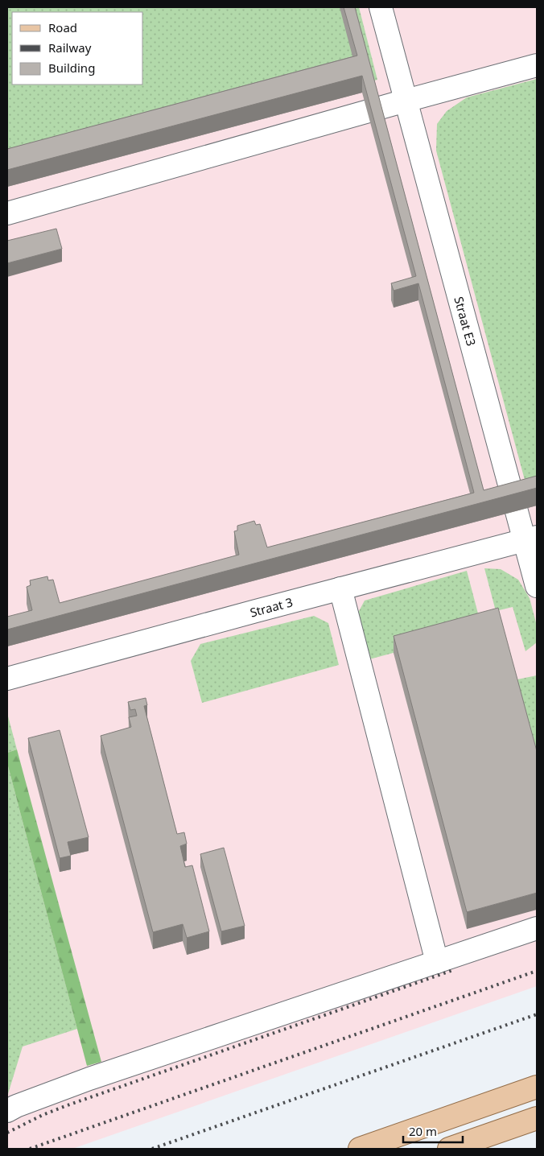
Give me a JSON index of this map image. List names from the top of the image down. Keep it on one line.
{"streets":{"lane":["Straat E3","Straat 3"]},"crossings":[["Straat E3","Straat 3"]],"legend":["Road","Railway","Building"],"scale_bar":"20 m"}
